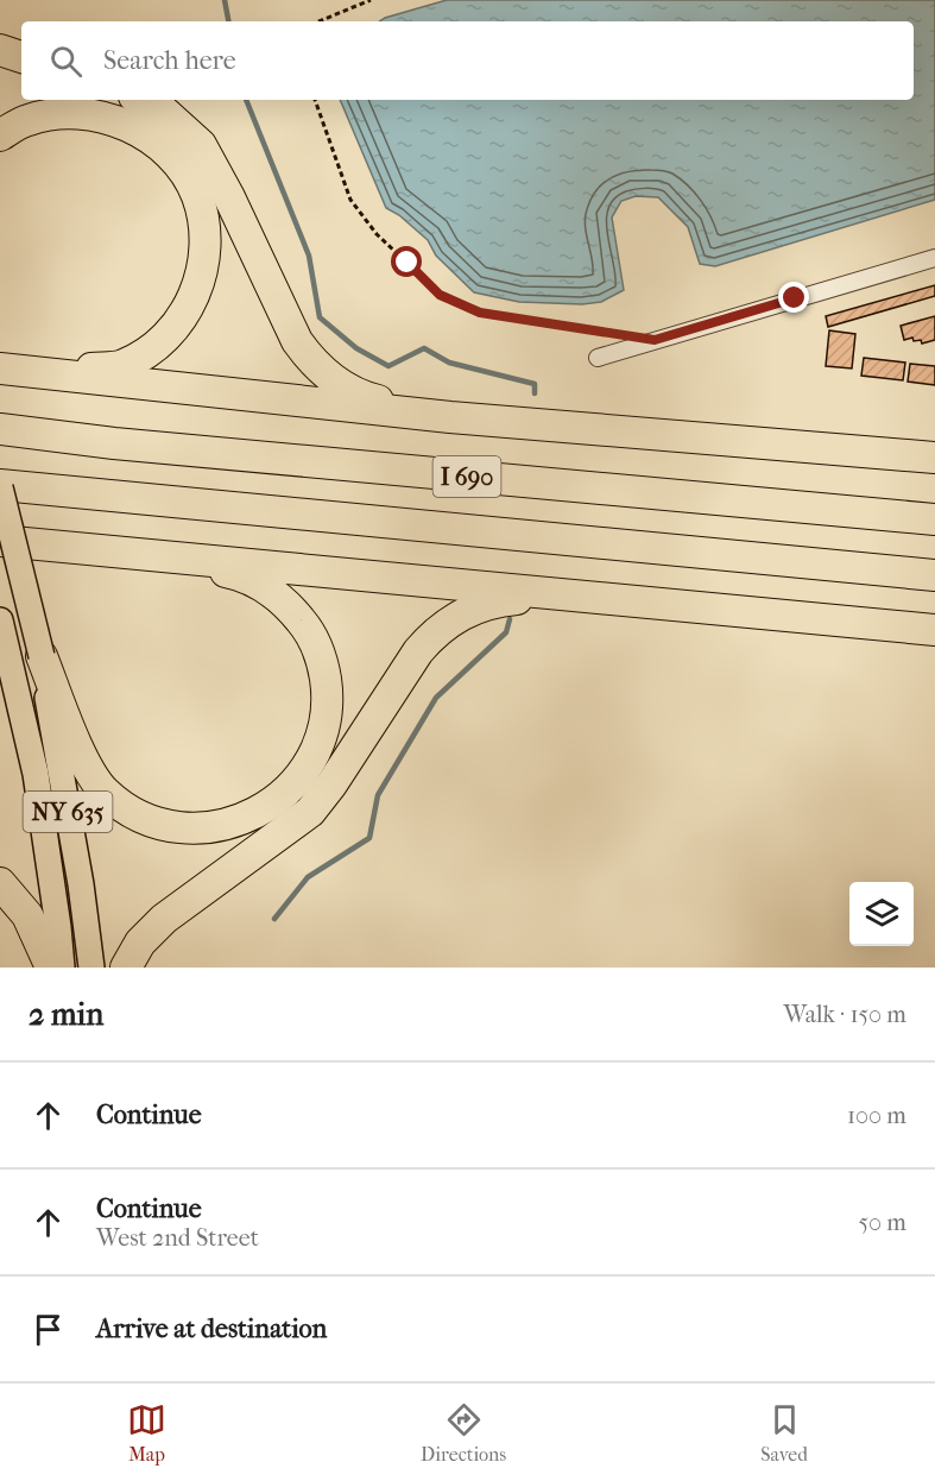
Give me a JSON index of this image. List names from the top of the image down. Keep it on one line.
{"streets":{"highway":["I 690"],"main road":["NY 635"]},"crossings":[["I 690","NY 635"]],"page":{"search":"Search here","heading":["2 min","Walk · 150 m"],"list":[["Continue","100 m"],["Continue","West 2nd Street","50 m"],"Arrive at destination"],"nav":["Map","Directions","Saved"]}}
